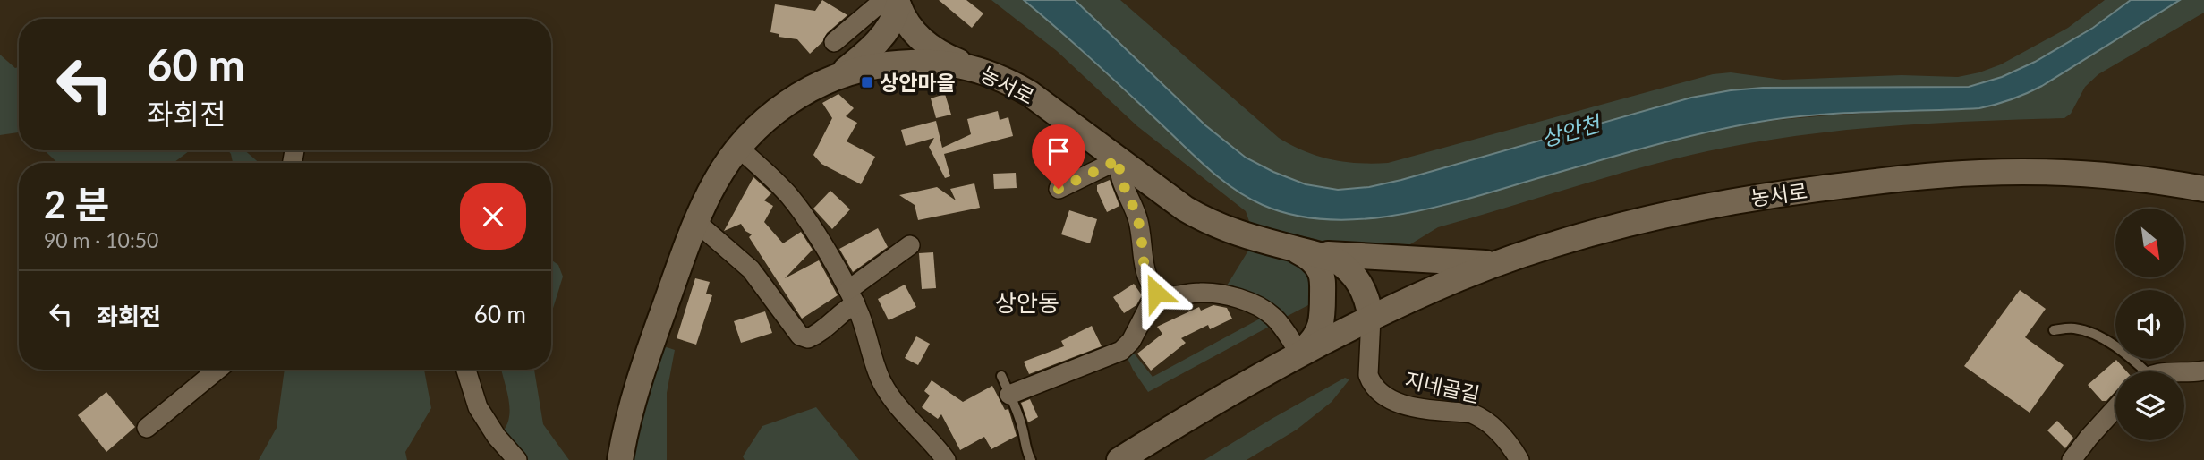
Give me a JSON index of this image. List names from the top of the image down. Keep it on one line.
{"streets":{"street":["농서로","지네골길"]},"crossings":[["농서로","지네골길"]],"districts":["상안동"],"water":["상안천"],"places":{"transit":["상안마을"]},"north":"bottom right","page":{"turn":["60 m","좌회전"],"heading":["2 분","90 m · 10:50"],"list":[{"name":"좌회전","value":"60 m"}]}}
